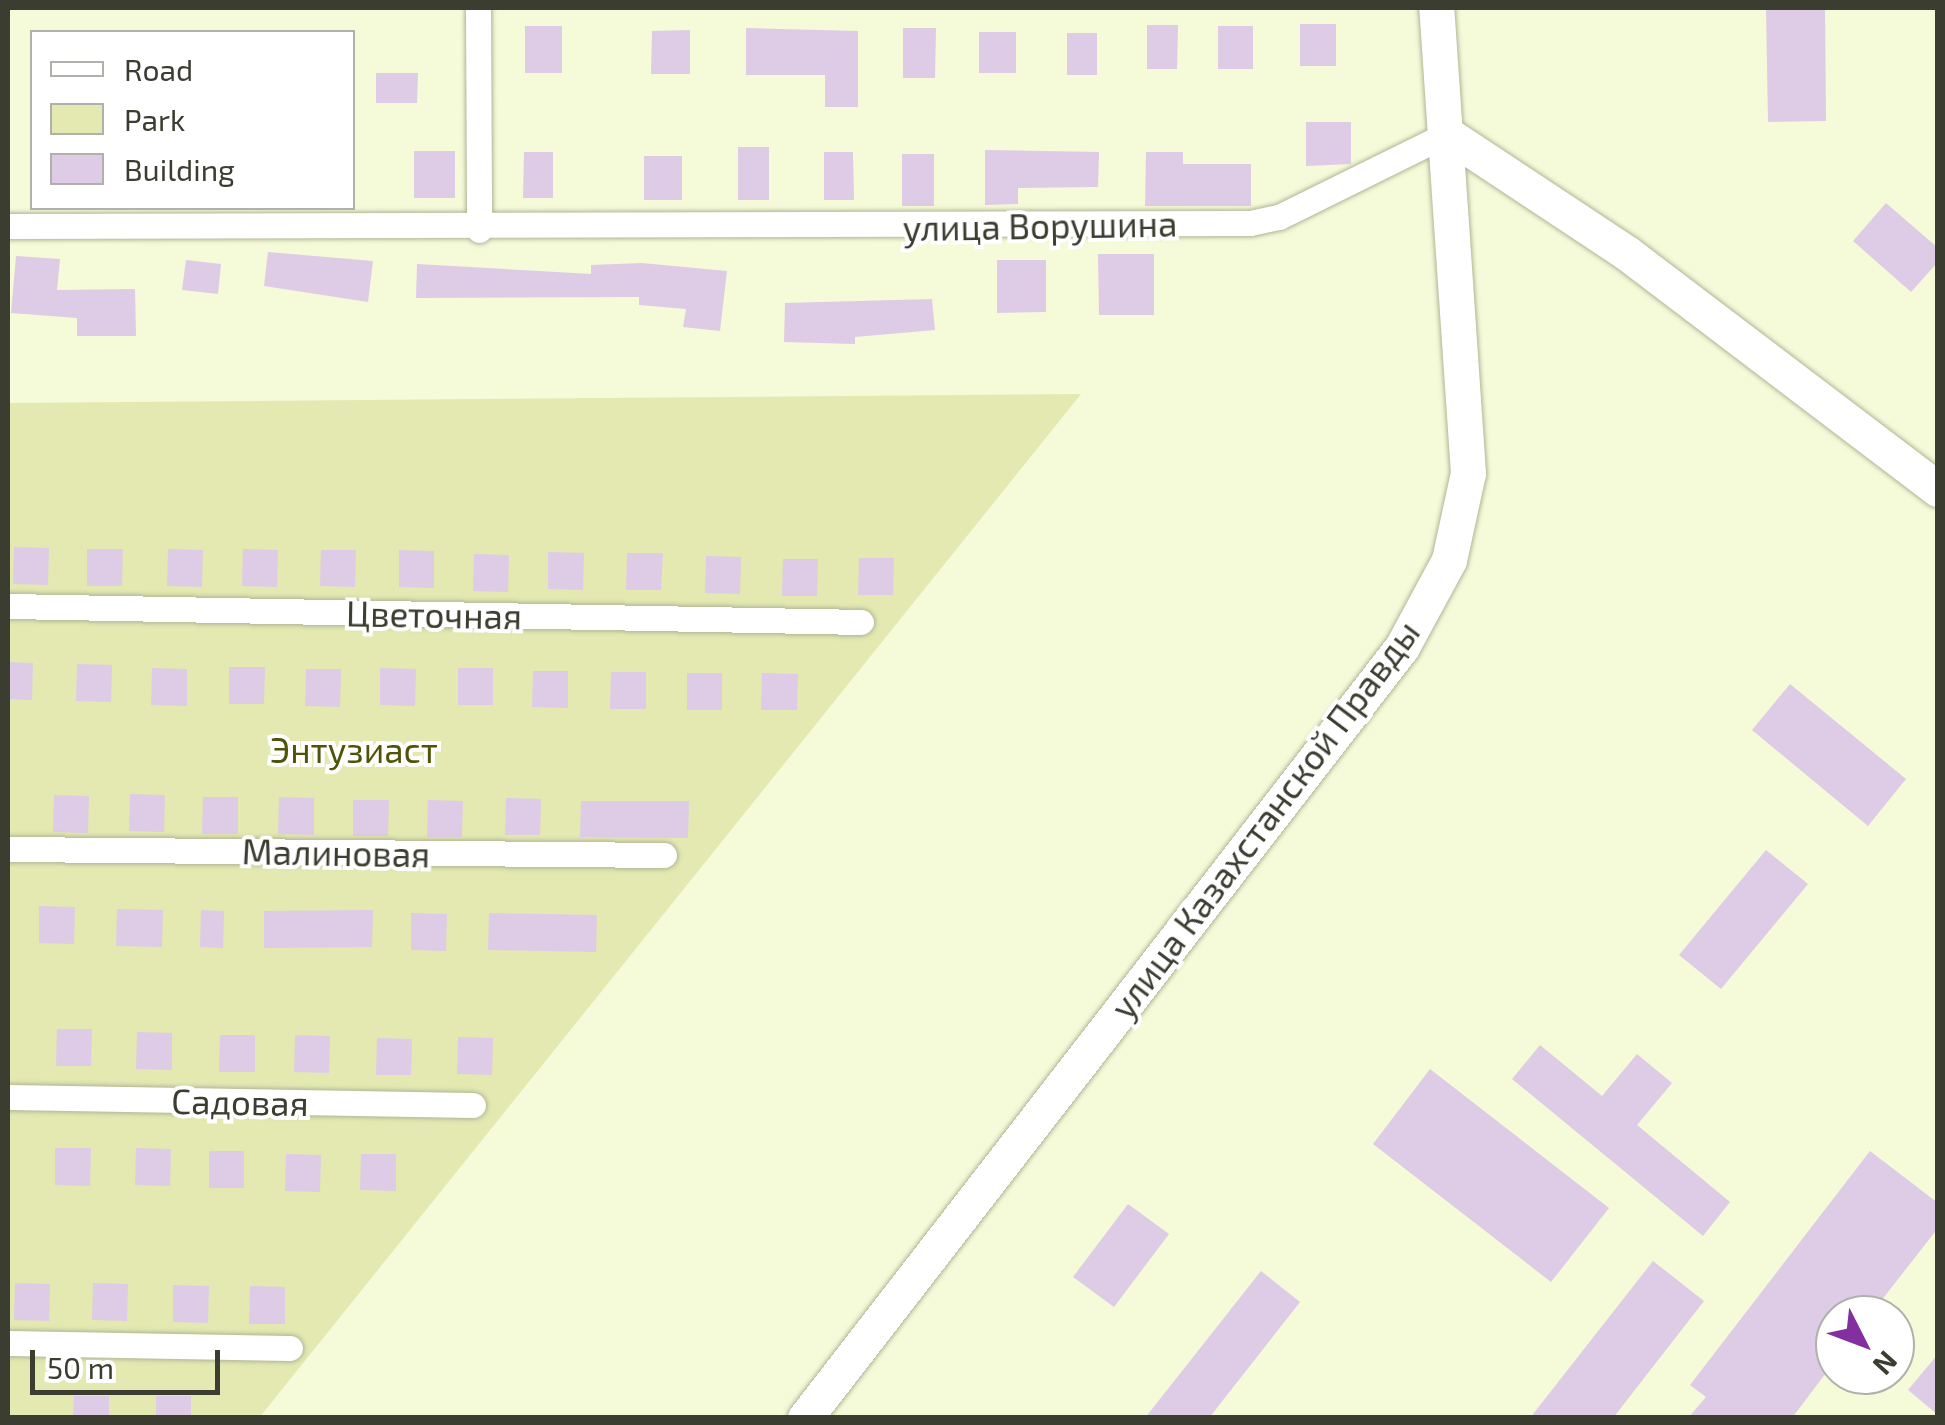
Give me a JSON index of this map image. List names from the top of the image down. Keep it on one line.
{"streets":{"street":["улица Ворушина","Цветочная","улица Казахстанской Правды","Малиновая","Садовая"]},"crossings":[["улица Ворушина","улица Казахстанской Правды"]],"parks":["Энтузиаст"],"legend":["Road","Park","Building"],"scale_bar":"50 m","north":"bottom right"}
